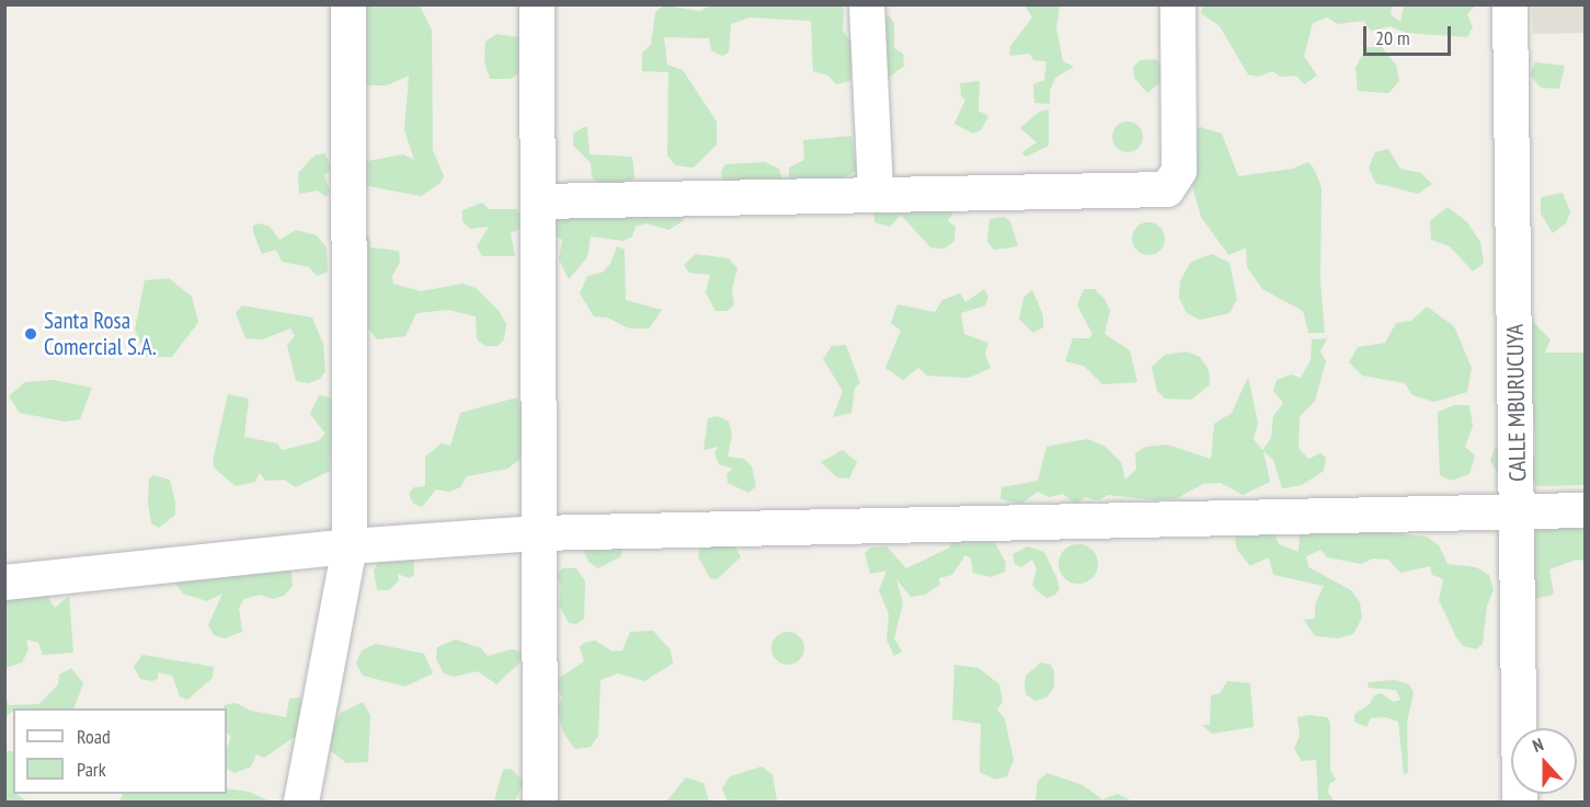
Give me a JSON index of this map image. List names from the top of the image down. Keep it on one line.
{"streets":{"street":["CALLE MBURUCUYA"]},"places":["Santa Rosa Comercial S.A."],"legend":["Road","Park"],"scale_bar":"20 m","north":"top"}
